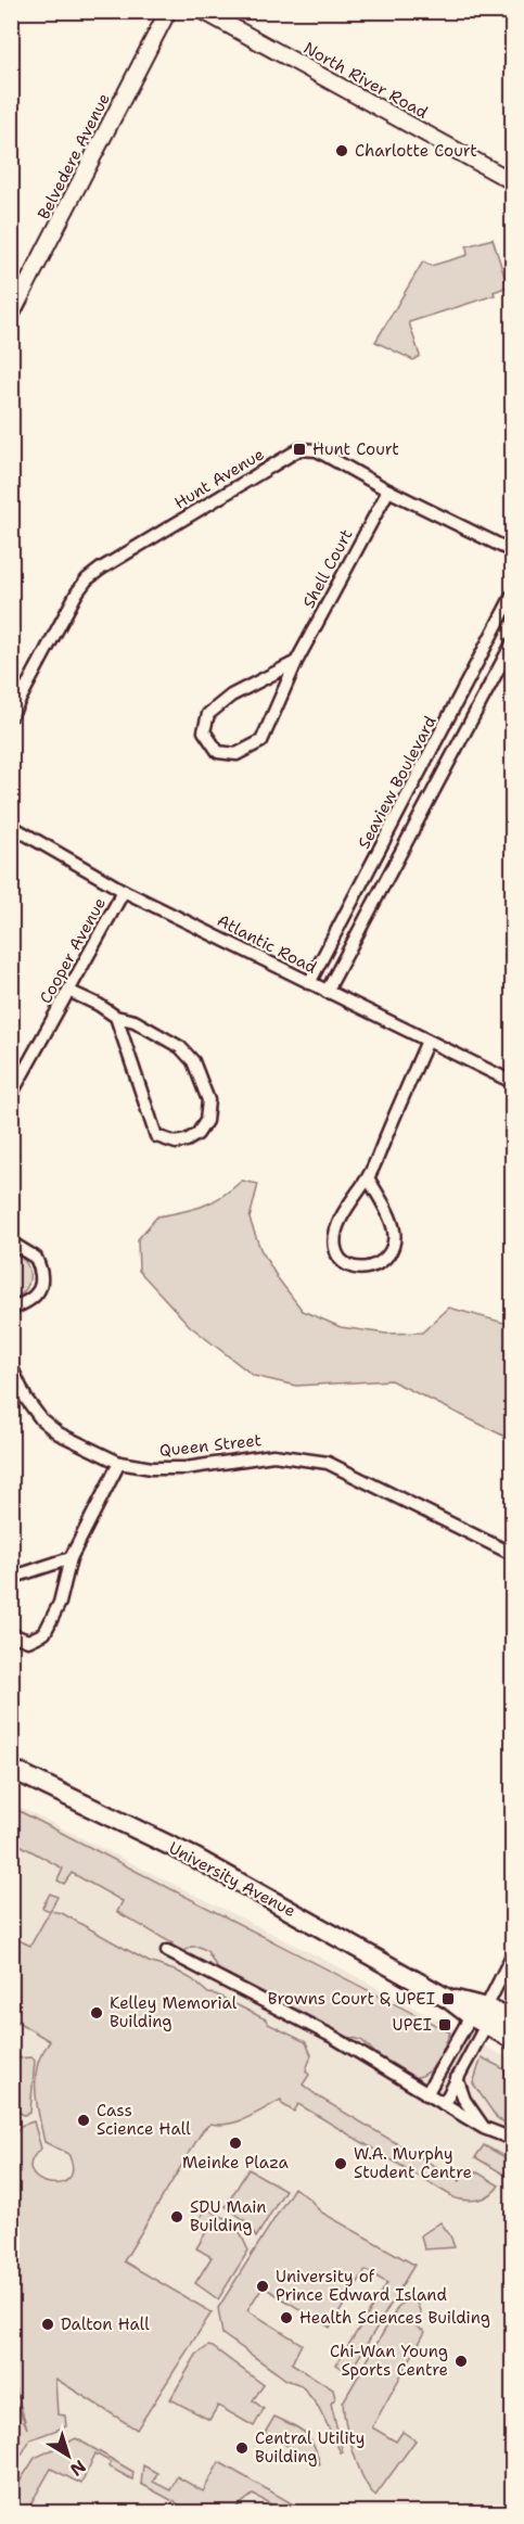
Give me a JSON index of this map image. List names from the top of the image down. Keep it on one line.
{"streets":{"main road":["North River Road","Belvedere Avenue","University Avenue"],"street":["Hunt Avenue","Shell Court","Seaview Boulevard","Atlantic Road","Cooper Avenue","Queen Street"]},"crossings":[["Hunt Avenue","Shell Court"],["Seaview Boulevard","Atlantic Road"],["Atlantic Road","Cooper Avenue"]],"places":{"other":["Charlotte Court","Kelley Memorial Building","Cass Science Hall","Meinke Plaza","W.A. Murphy Student Centre","SDU Main Building","University of Prince Edward Island","Health Sciences Building","Dalton Hall","Chi-Wan Young Sports Centre","Central Utility Building"],"transit":["Hunt Court","Browns Court & UPEI","UPEI"]},"north":"bottom right"}
